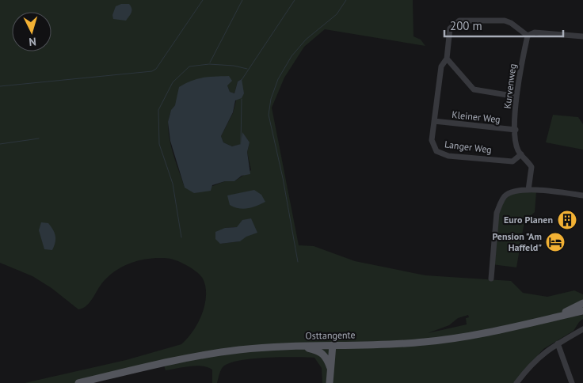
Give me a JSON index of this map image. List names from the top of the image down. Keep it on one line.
{"streets":{"main road":["Osttangente"],"street":["Kurvenweg","Kleiner Weg","Langer Weg"]},"crossings":[["Kurvenweg","Kleiner Weg"],["Kurvenweg","Langer Weg"],["Kleiner Weg","Langer Weg"]],"places":{"building":["Euro Planen"],"hotel":["Pension \"Am Haffeld\""]},"scale_bar":"200 m","north":"bottom"}
